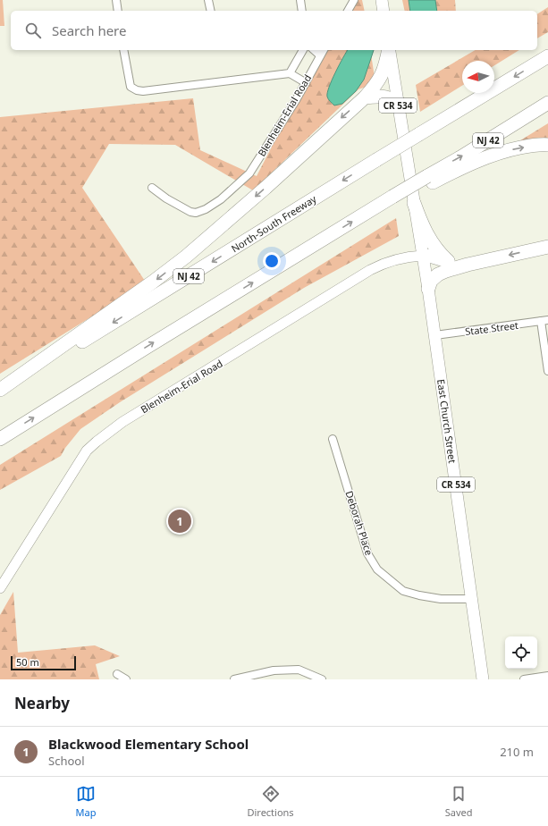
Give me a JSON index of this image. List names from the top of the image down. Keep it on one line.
{"streets":{"highway":["NJ 42","North-South Freeway"],"main road":["CR 534","Blenheim-Erial Road","East Church Street"],"street":["State Street","Deborah Place"]},"crossings":[["CR 534","East Church Street"],["Blenheim-Erial Road","East Church Street"],["State Street","East Church Street"],["East Church Street","Deborah Place"]],"scale_bar":"50 m","north":"left","page":{"search":"Search here","pins":"1","scale":"50 m","heading":"Nearby","list":[{"mark":"1","name":"Blackwood Elementary School","note":"School","value":"210 m"}],"nav":["Map","Directions","Saved"]}}
